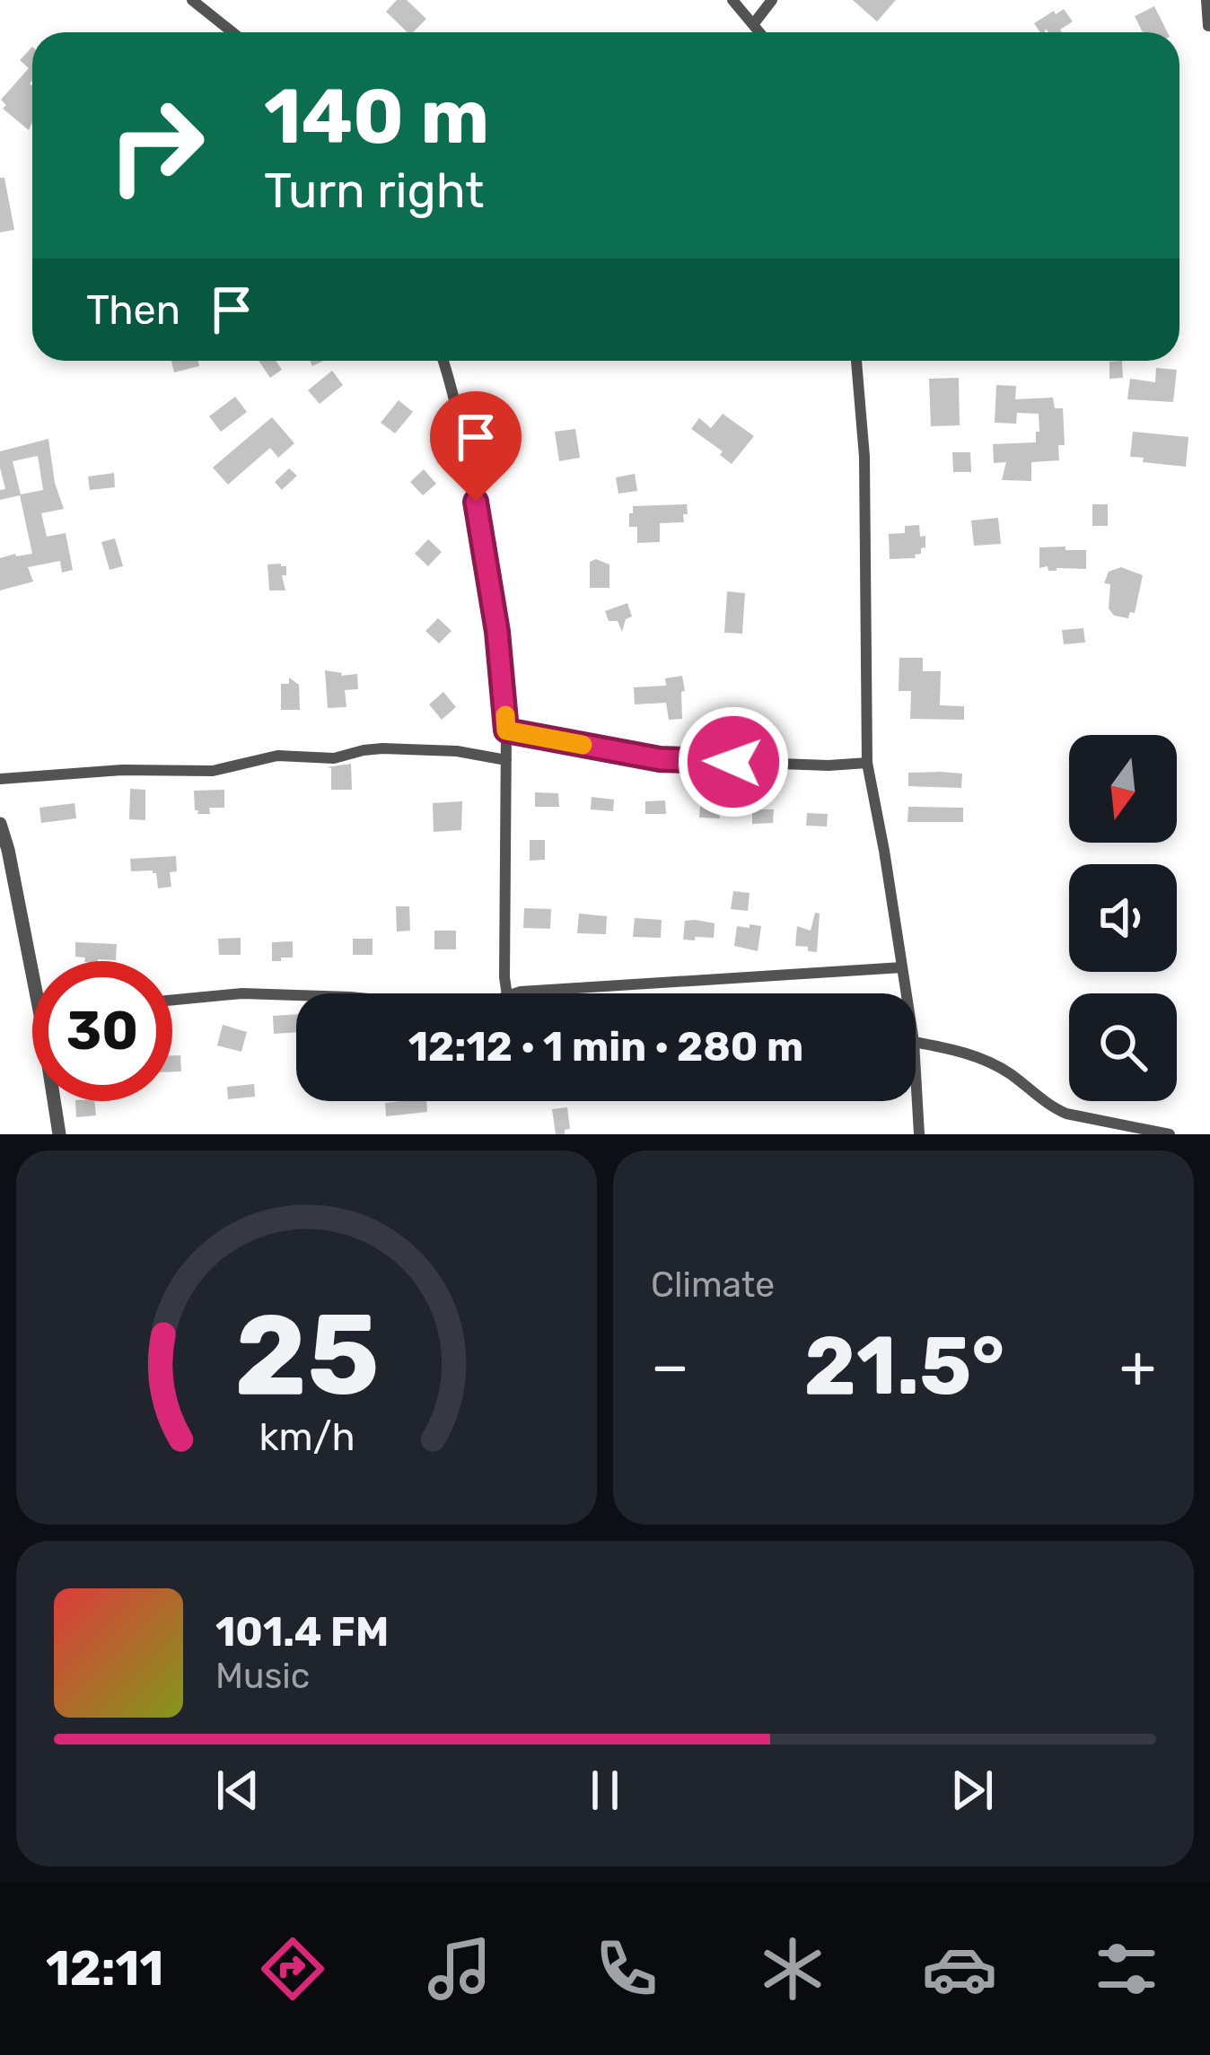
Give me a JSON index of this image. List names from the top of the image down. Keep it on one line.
{"north":"bottom","page":{"turn":["140 m","Turn right"],"then":"Then","limit":"30","trip":"12:12 · 1 min · 280 m","tile":"Climate","heat":["−","21.5°","+"],"song":["101.4 FM","Music"],"tabs":"12:11","gauge":["25","km/h"]}}
